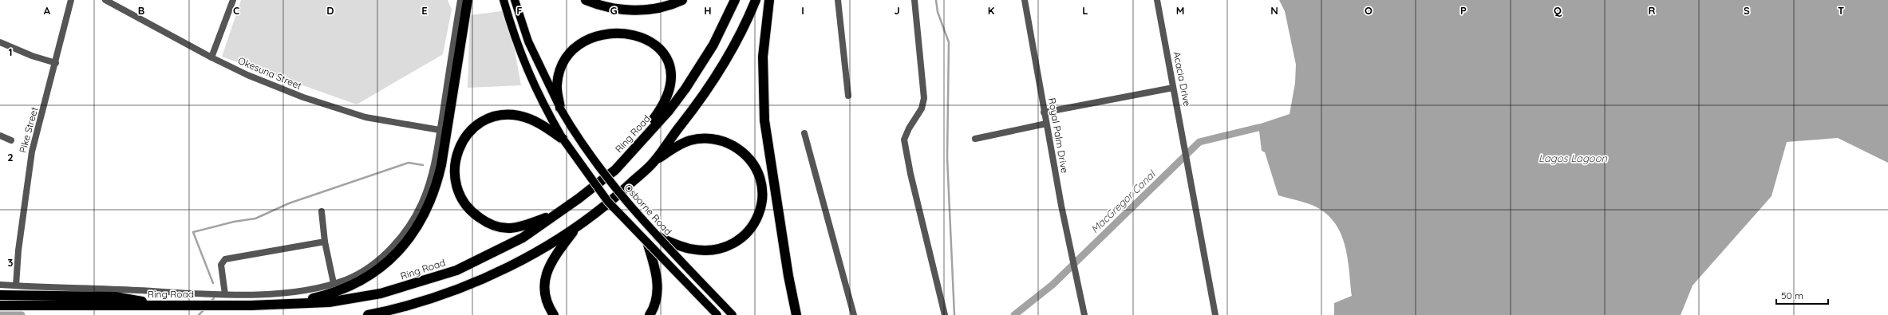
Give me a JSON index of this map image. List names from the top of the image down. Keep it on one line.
{"streets":{"highway":["Ring Road"],"main road":["Osborne Road"],"street":["Okesuna Street","Acacia Drive","Pike Street","Royal Palm Drive"]},"water":["Lagos Lagoon","MacGregor Canal"],"scale_bar":"50 m","grid":{"columns":["A","B","C","D","E","F","G","H","I","J","K","L","M","N","O","P","Q","R","S","T"],"rows":["1","2","3"]}}
